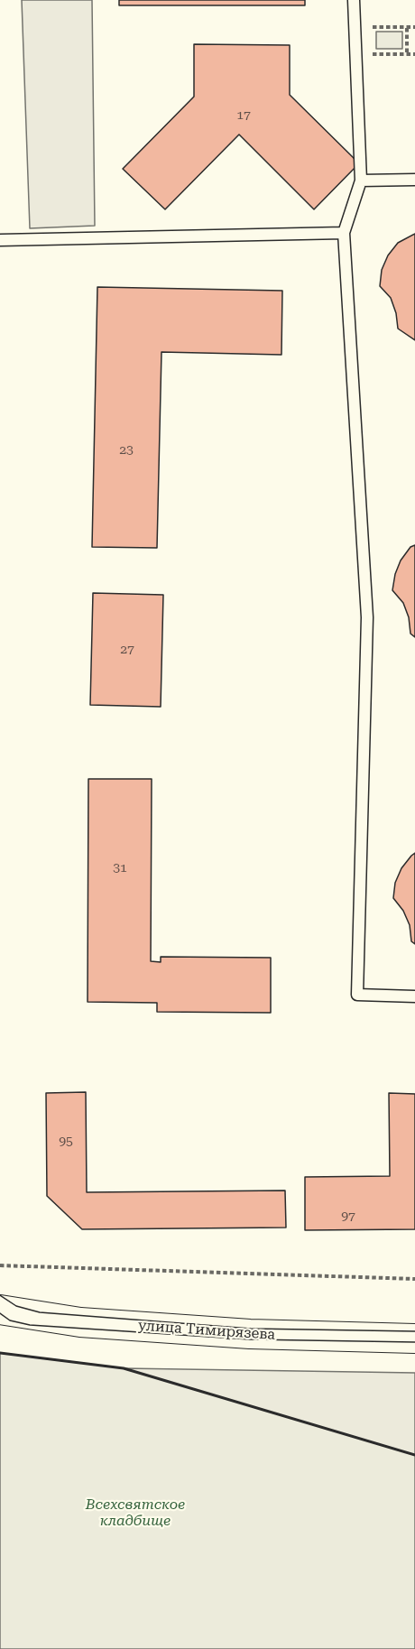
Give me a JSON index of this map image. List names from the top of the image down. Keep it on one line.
{"streets":{"street":["улица Тимирязева"]},"parks":["Всехсвятское кладбище"],"house_numbers":["17","23","27","31","95","97"]}
